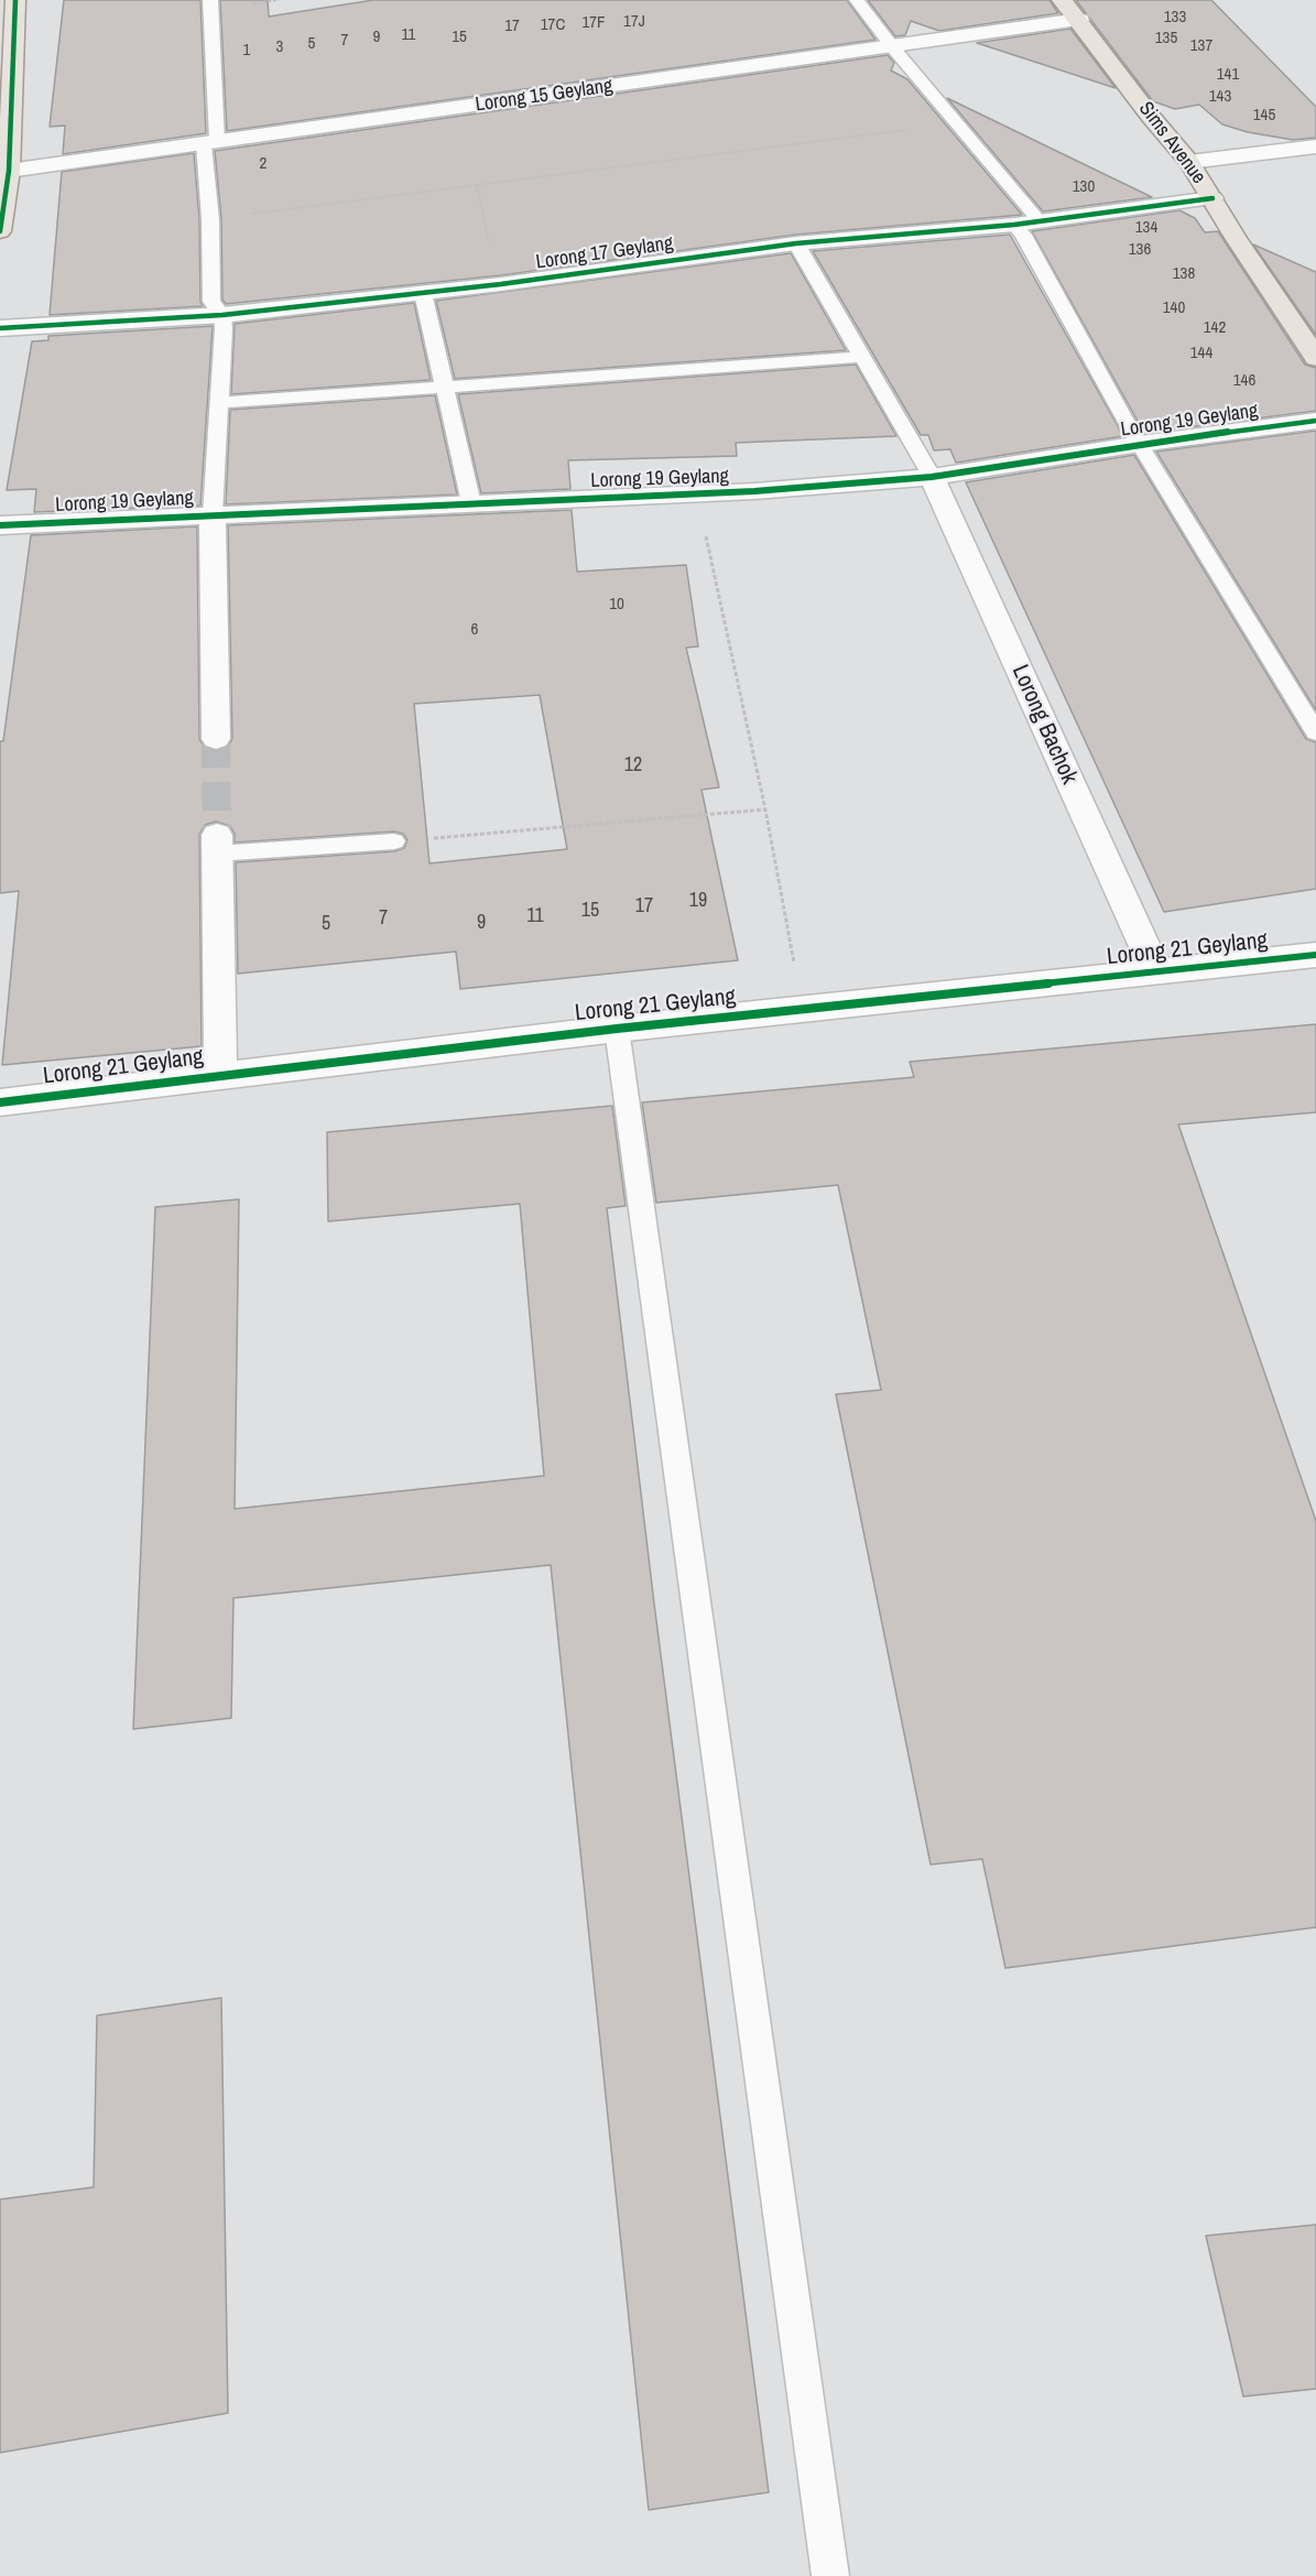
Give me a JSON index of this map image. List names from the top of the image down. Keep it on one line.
{"streets":{"main road":["Sims Avenue"],"street":["Lorong 15 Geylang","Lorong 17 Geylang","Lorong 19 Geylang","Lorong Bachok","Lorong 21 Geylang"]},"crossings":[["Lorong 15 Geylang","Sims Avenue"],["Sims Avenue","Lorong 17 Geylang"],["Lorong 19 Geylang","Lorong Bachok"],["Lorong Bachok","Lorong 21 Geylang"]],"house_numbers":["133","17J","17F","17C","17","11","9","15","135","7","5","137","3","1","141","143","145","2","130","134","136","138","140","142","144","146","10","6","12","19","17","15","11","7","9","5"]}
